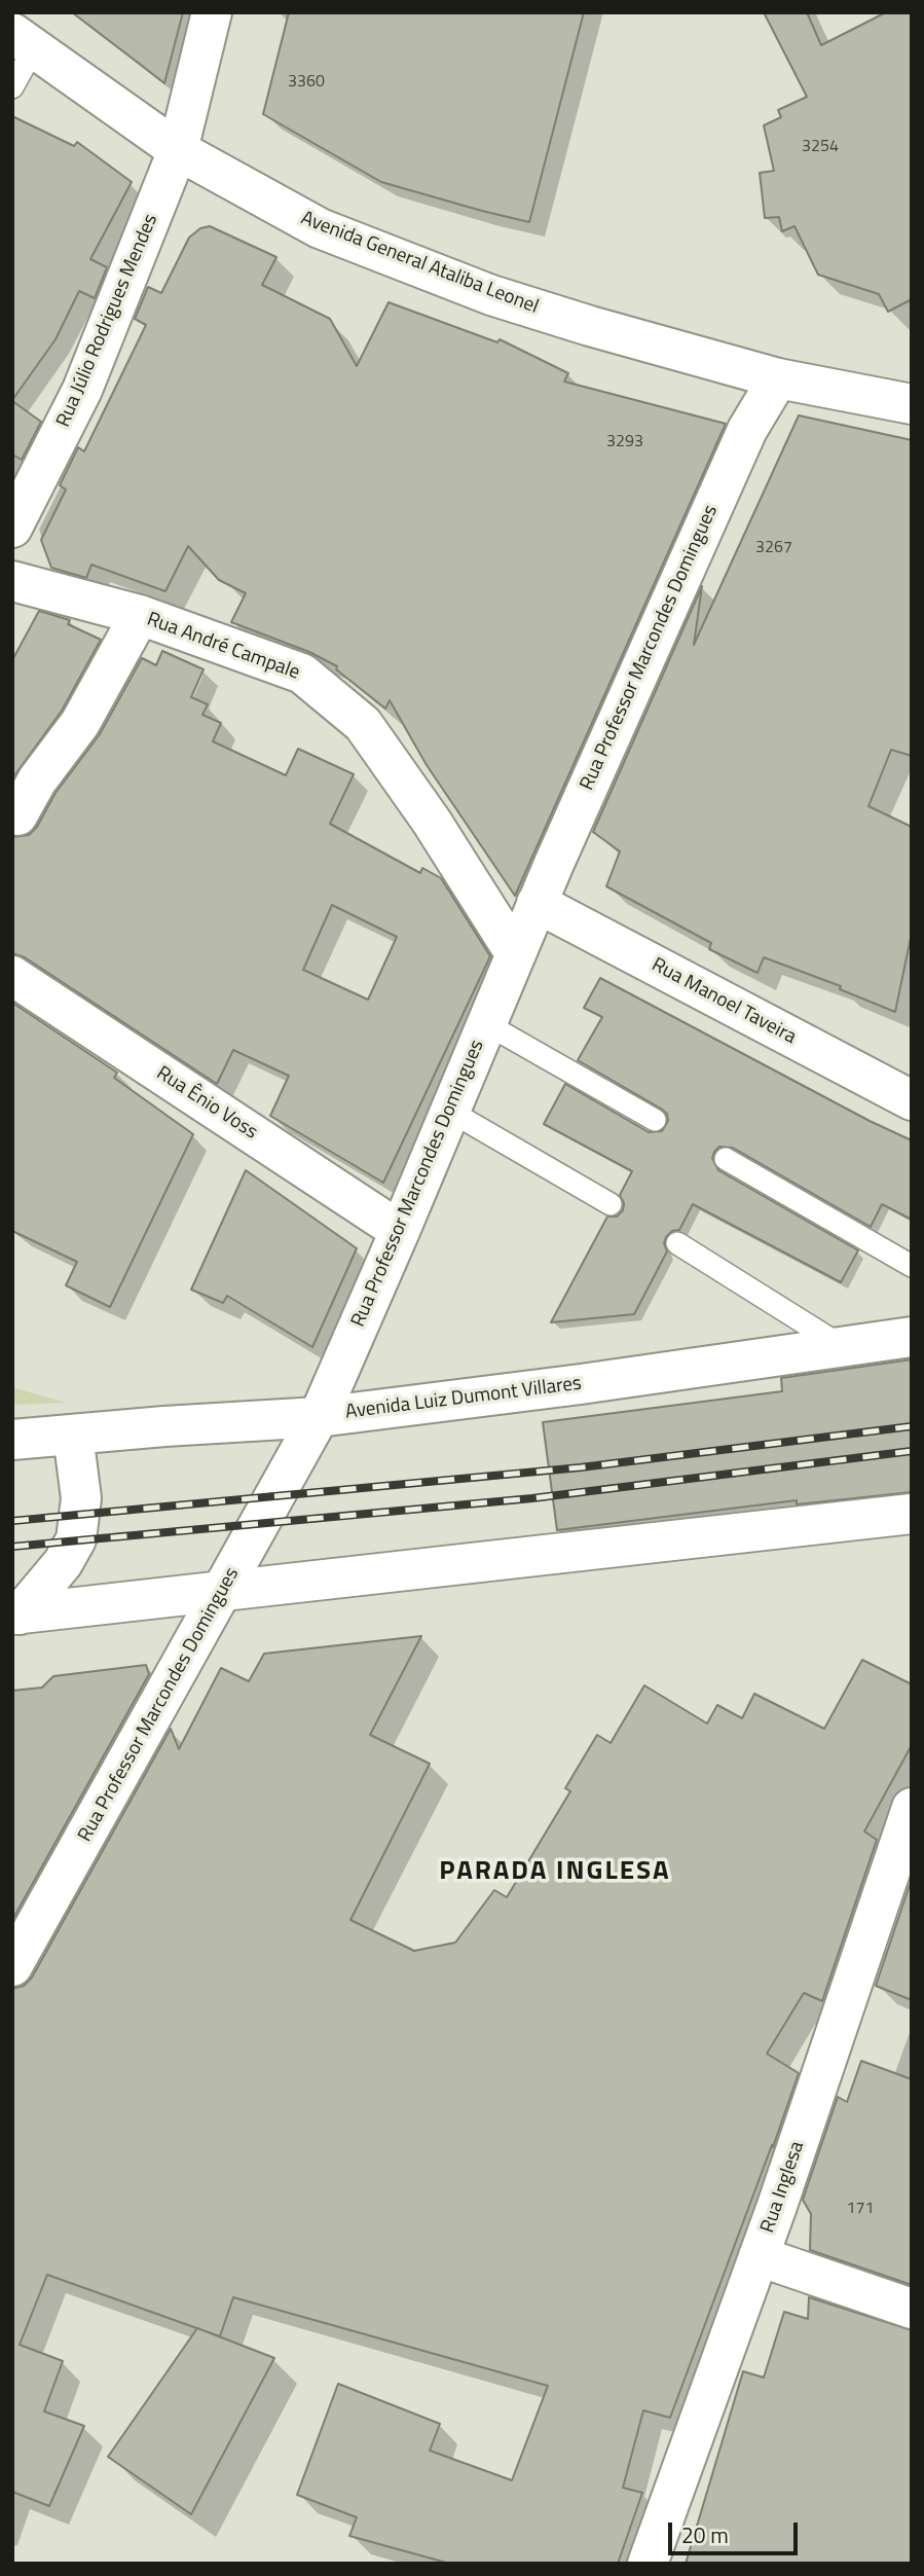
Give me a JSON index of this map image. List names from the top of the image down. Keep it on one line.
{"streets":{"street":["Avenida General Ataliba Leonel","Rua Júlio Rodrigues Mendes","Rua André Campale","Rua Professor Marcondes Domingues","Rua Manoel Taveira","Rua Ênio Voss","Avenida Luiz Dumont Villares","Rua Inglesa"]},"crossings":[["Avenida General Ataliba Leonel","Rua Júlio Rodrigues Mendes"],["Avenida General Ataliba Leonel","Rua Professor Marcondes Domingues"],["Rua André Campale","Rua Professor Marcondes Domingues"],["Rua Professor Marcondes Domingues","Rua Manoel Taveira"],["Rua Professor Marcondes Domingues","Rua Ênio Voss"],["Rua Professor Marcondes Domingues","Avenida Luiz Dumont Villares"]],"districts":["PARADA INGLESA"],"house_numbers":["3360","3254","3293","3267","171"],"scale_bar":"20 m"}
